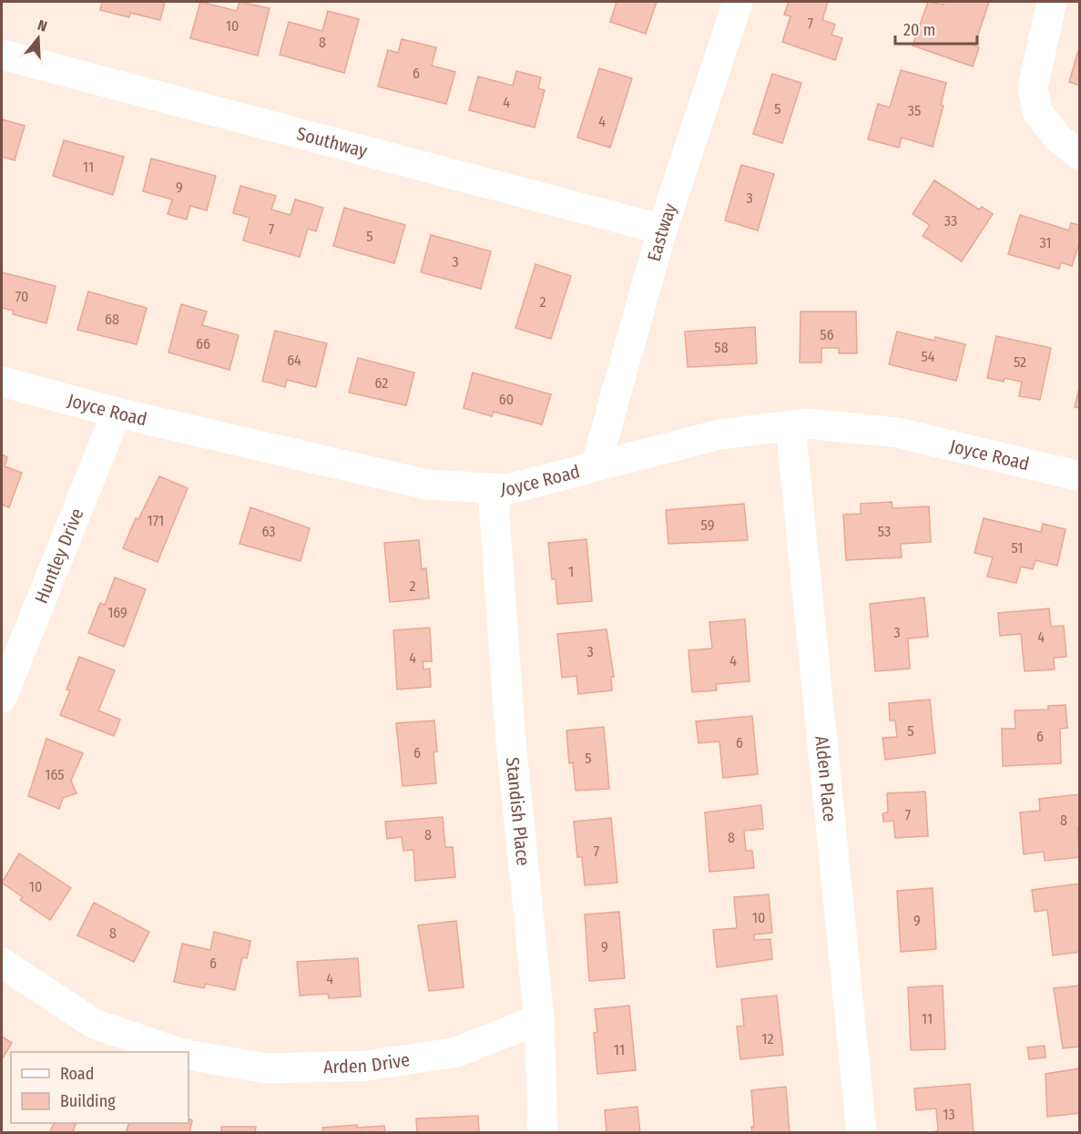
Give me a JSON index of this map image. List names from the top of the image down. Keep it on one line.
{"streets":{"street":["Southway","Eastway","Joyce Road","Huntley Drive","Alden Place","Standish Place","Arden Drive"]},"crossings":[["Southway","Eastway"],["Eastway","Joyce Road"],["Joyce Road","Huntley Drive"],["Joyce Road","Alden Place"],["Joyce Road","Standish Place"],["Standish Place","Arden Drive"]],"house_numbers":["7","10","8","6","4","5","35","4","11","9","3","33","7","5","31","3","70","2","68","56","66","58","54","64","52","62","60","171","59","63","53","51","1","2","169","3","4","3","4","4","5","6","6","6","5","165","7","8","8","8","7","10","10","9","8","9","6","4","11","12","11","13"],"legend":["Road","Building"],"scale_bar":"20 m","north":"top"}
